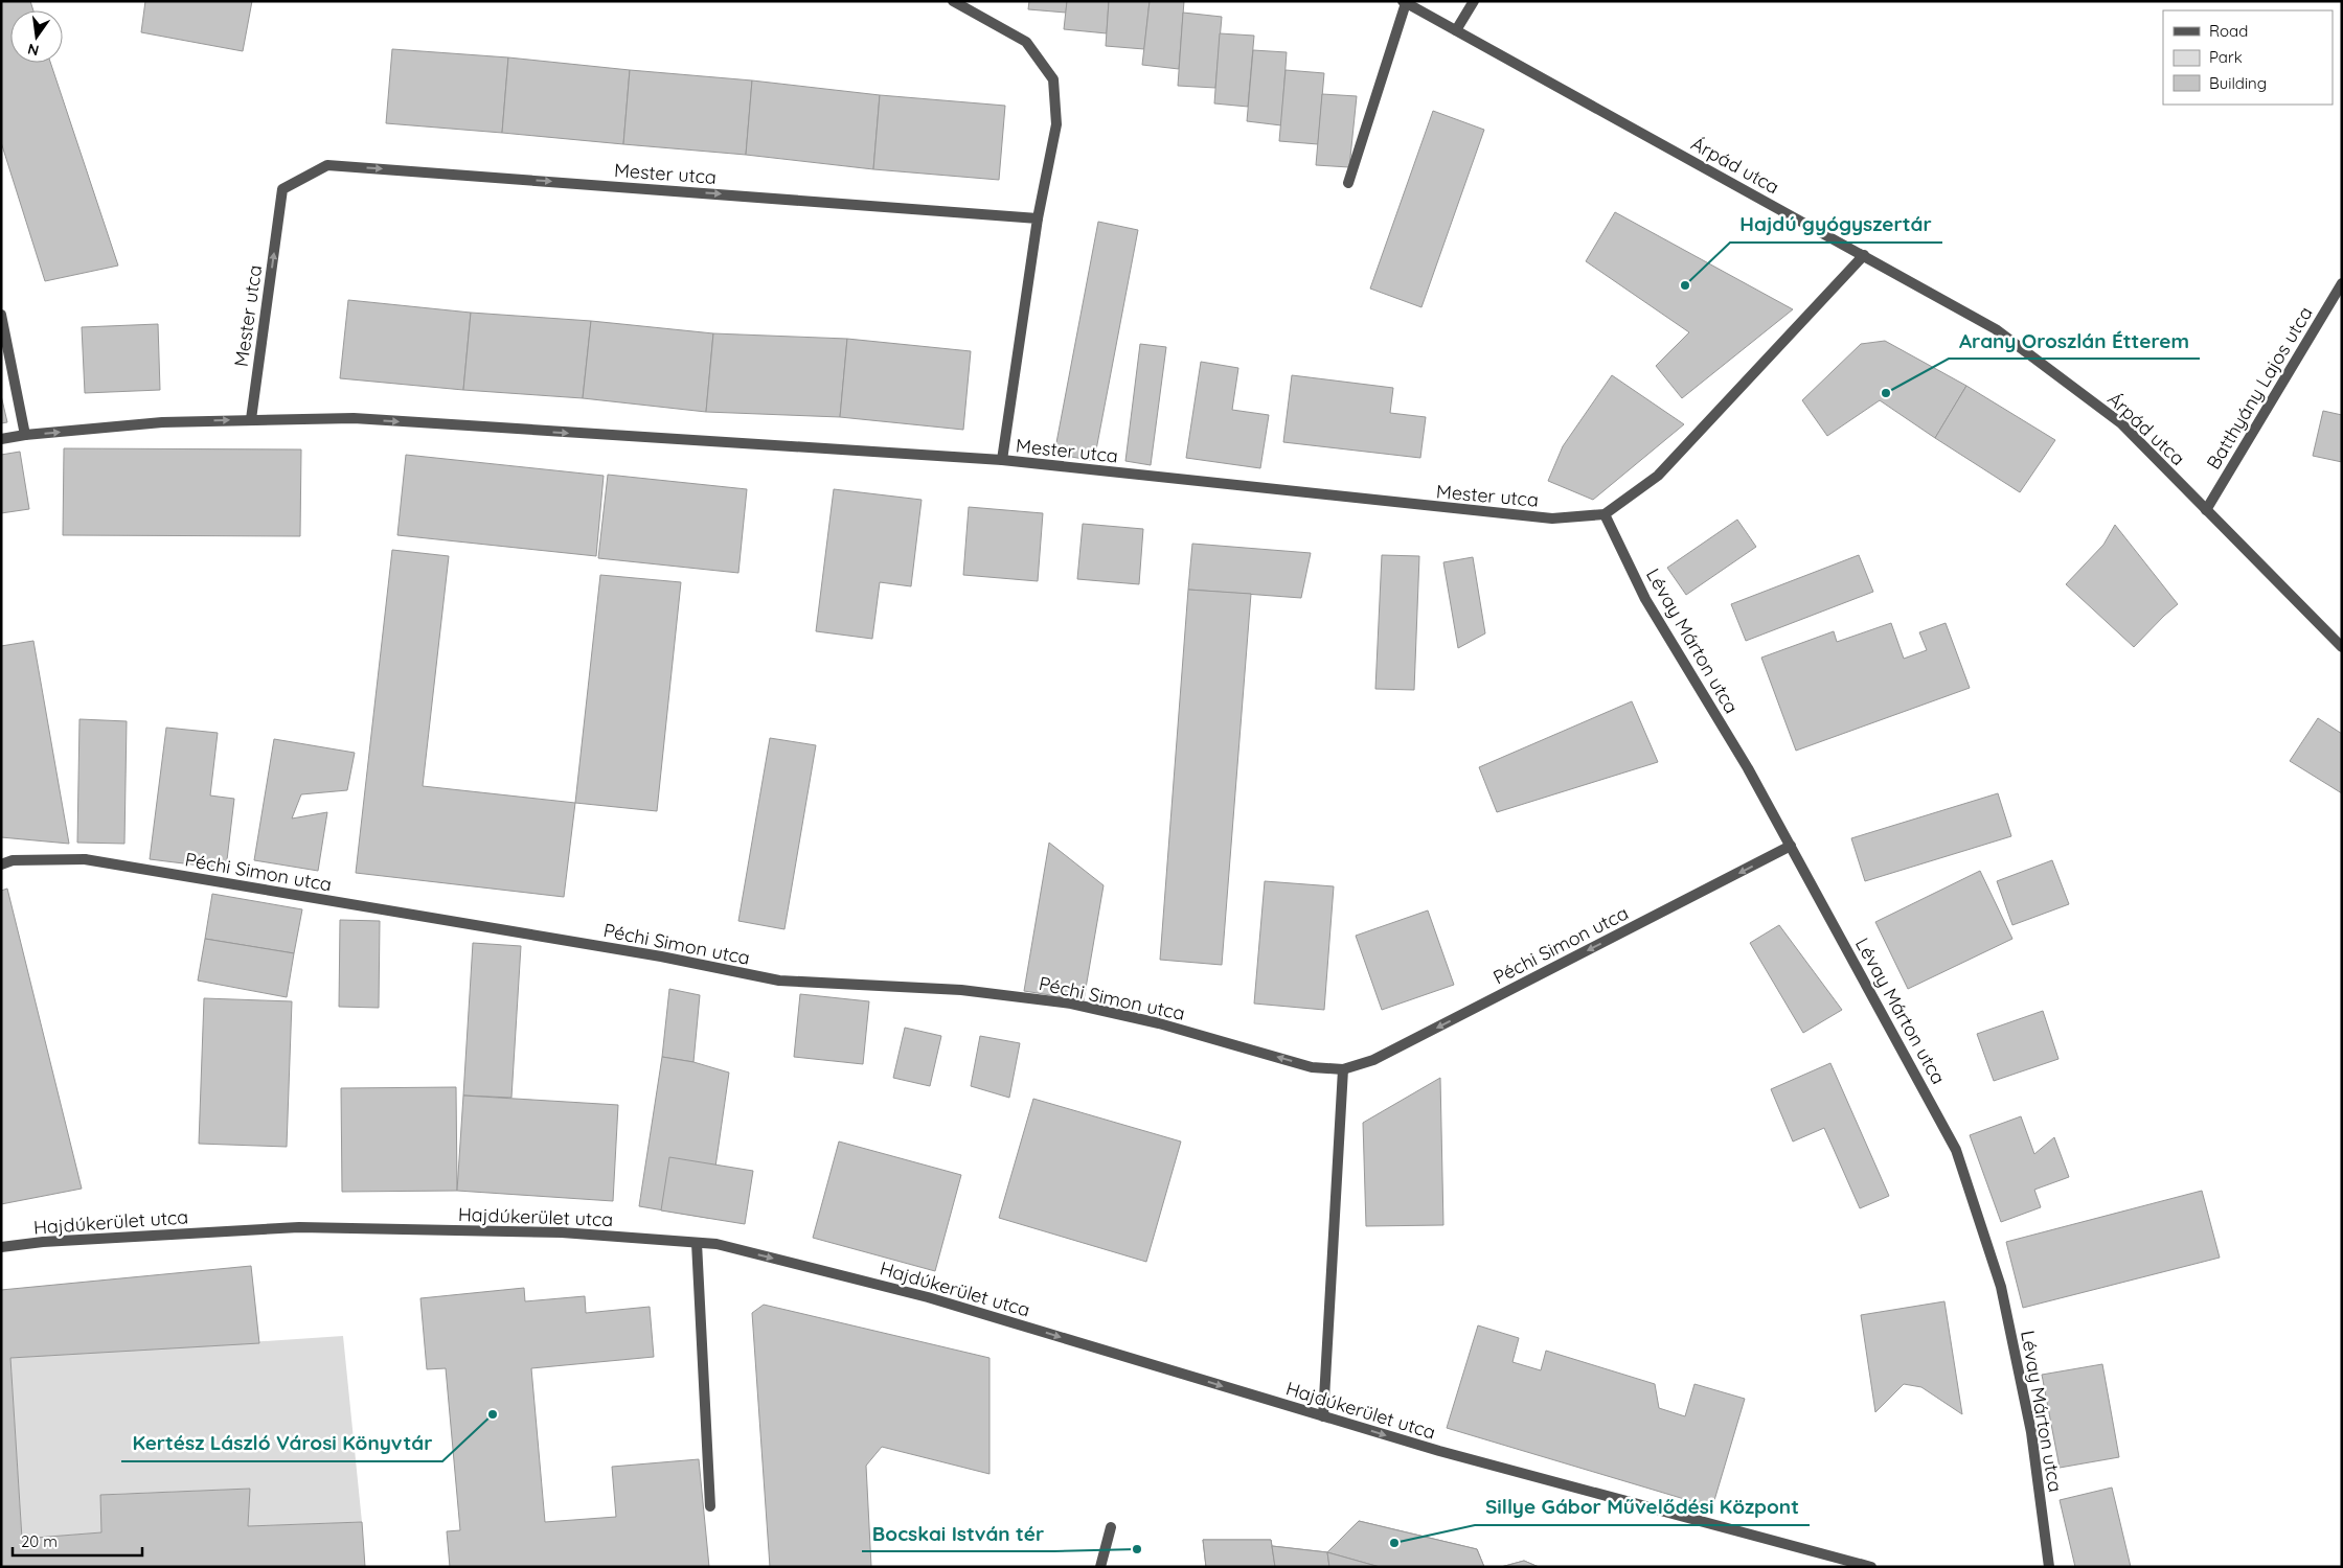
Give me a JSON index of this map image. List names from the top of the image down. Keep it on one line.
{"streets":{"street":["Árpád utca","Mester utca","Batthyány Lajos utca","Lévay Márton utca","Péchi Simon utca","Hajdúkerület utca"]},"crossings":[["Árpád utca","Batthyány Lajos utca"],["Mester utca","Lévay Márton utca"],["Lévay Márton utca","Péchi Simon utca"]],"one_way":["Mester utca","Péchi Simon utca","Hajdúkerület utca"],"places":["Hajdú gyógyszertár","Arany Oroszlán Étterem","Kertész László Városi Könyvtár","Sillye Gábor Művelődési Központ","Bocskai István tér"],"legend":["Road","Park","Building"],"scale_bar":"20 m","north":"bottom"}
